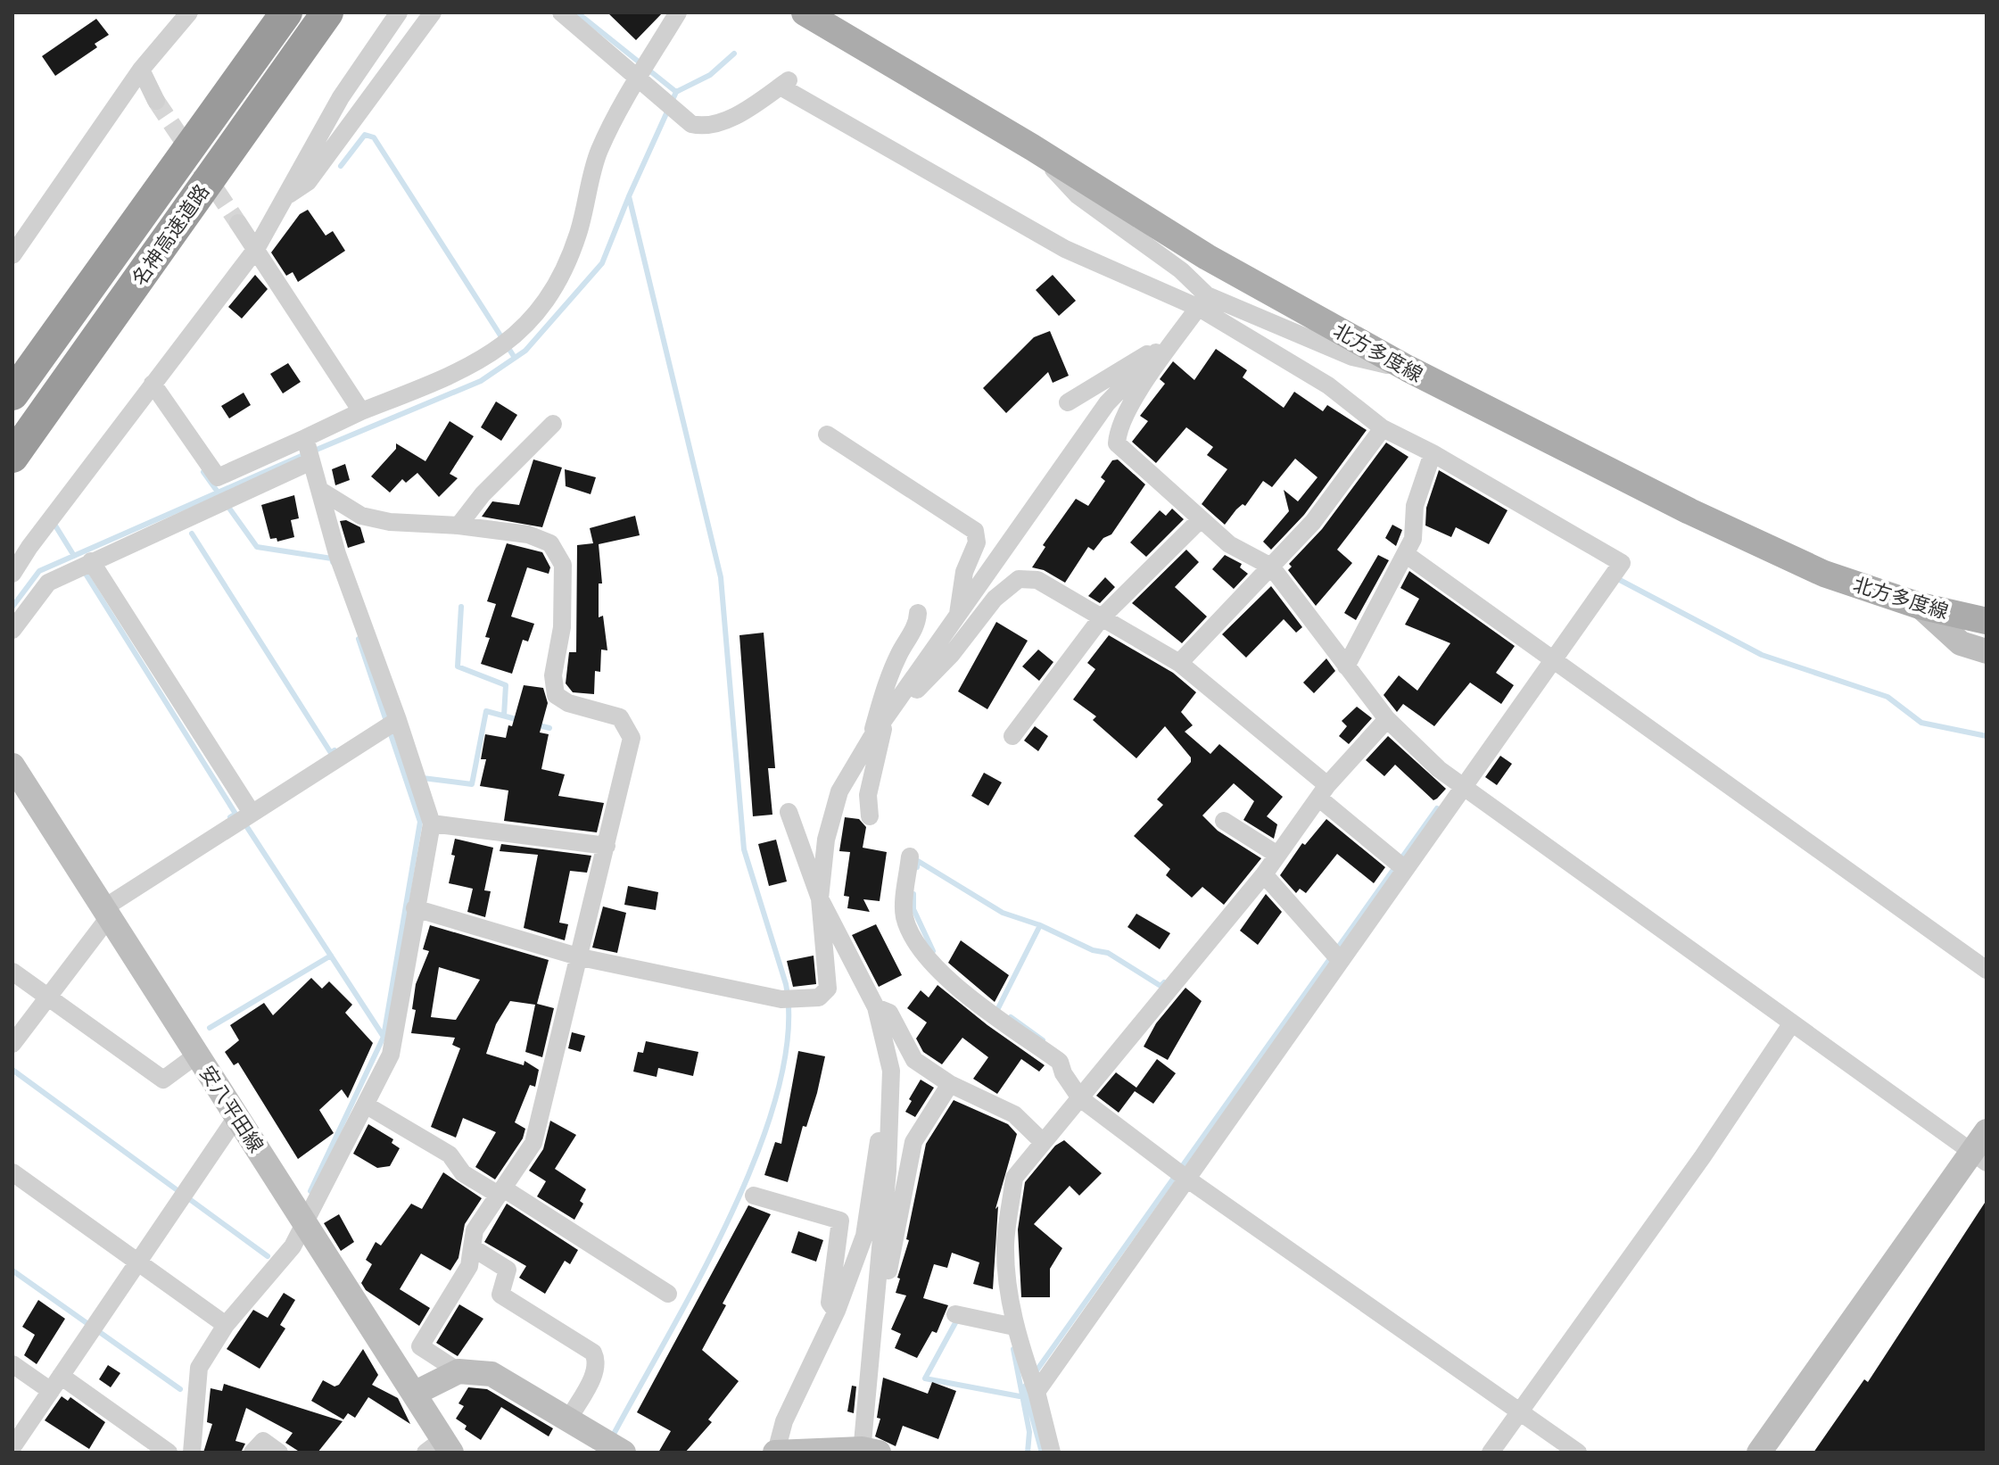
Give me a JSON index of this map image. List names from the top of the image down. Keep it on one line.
{"streets":{"highway":["名神高速道路"],"main road":["北方多度線"],"street":["安八平田線"]}}
